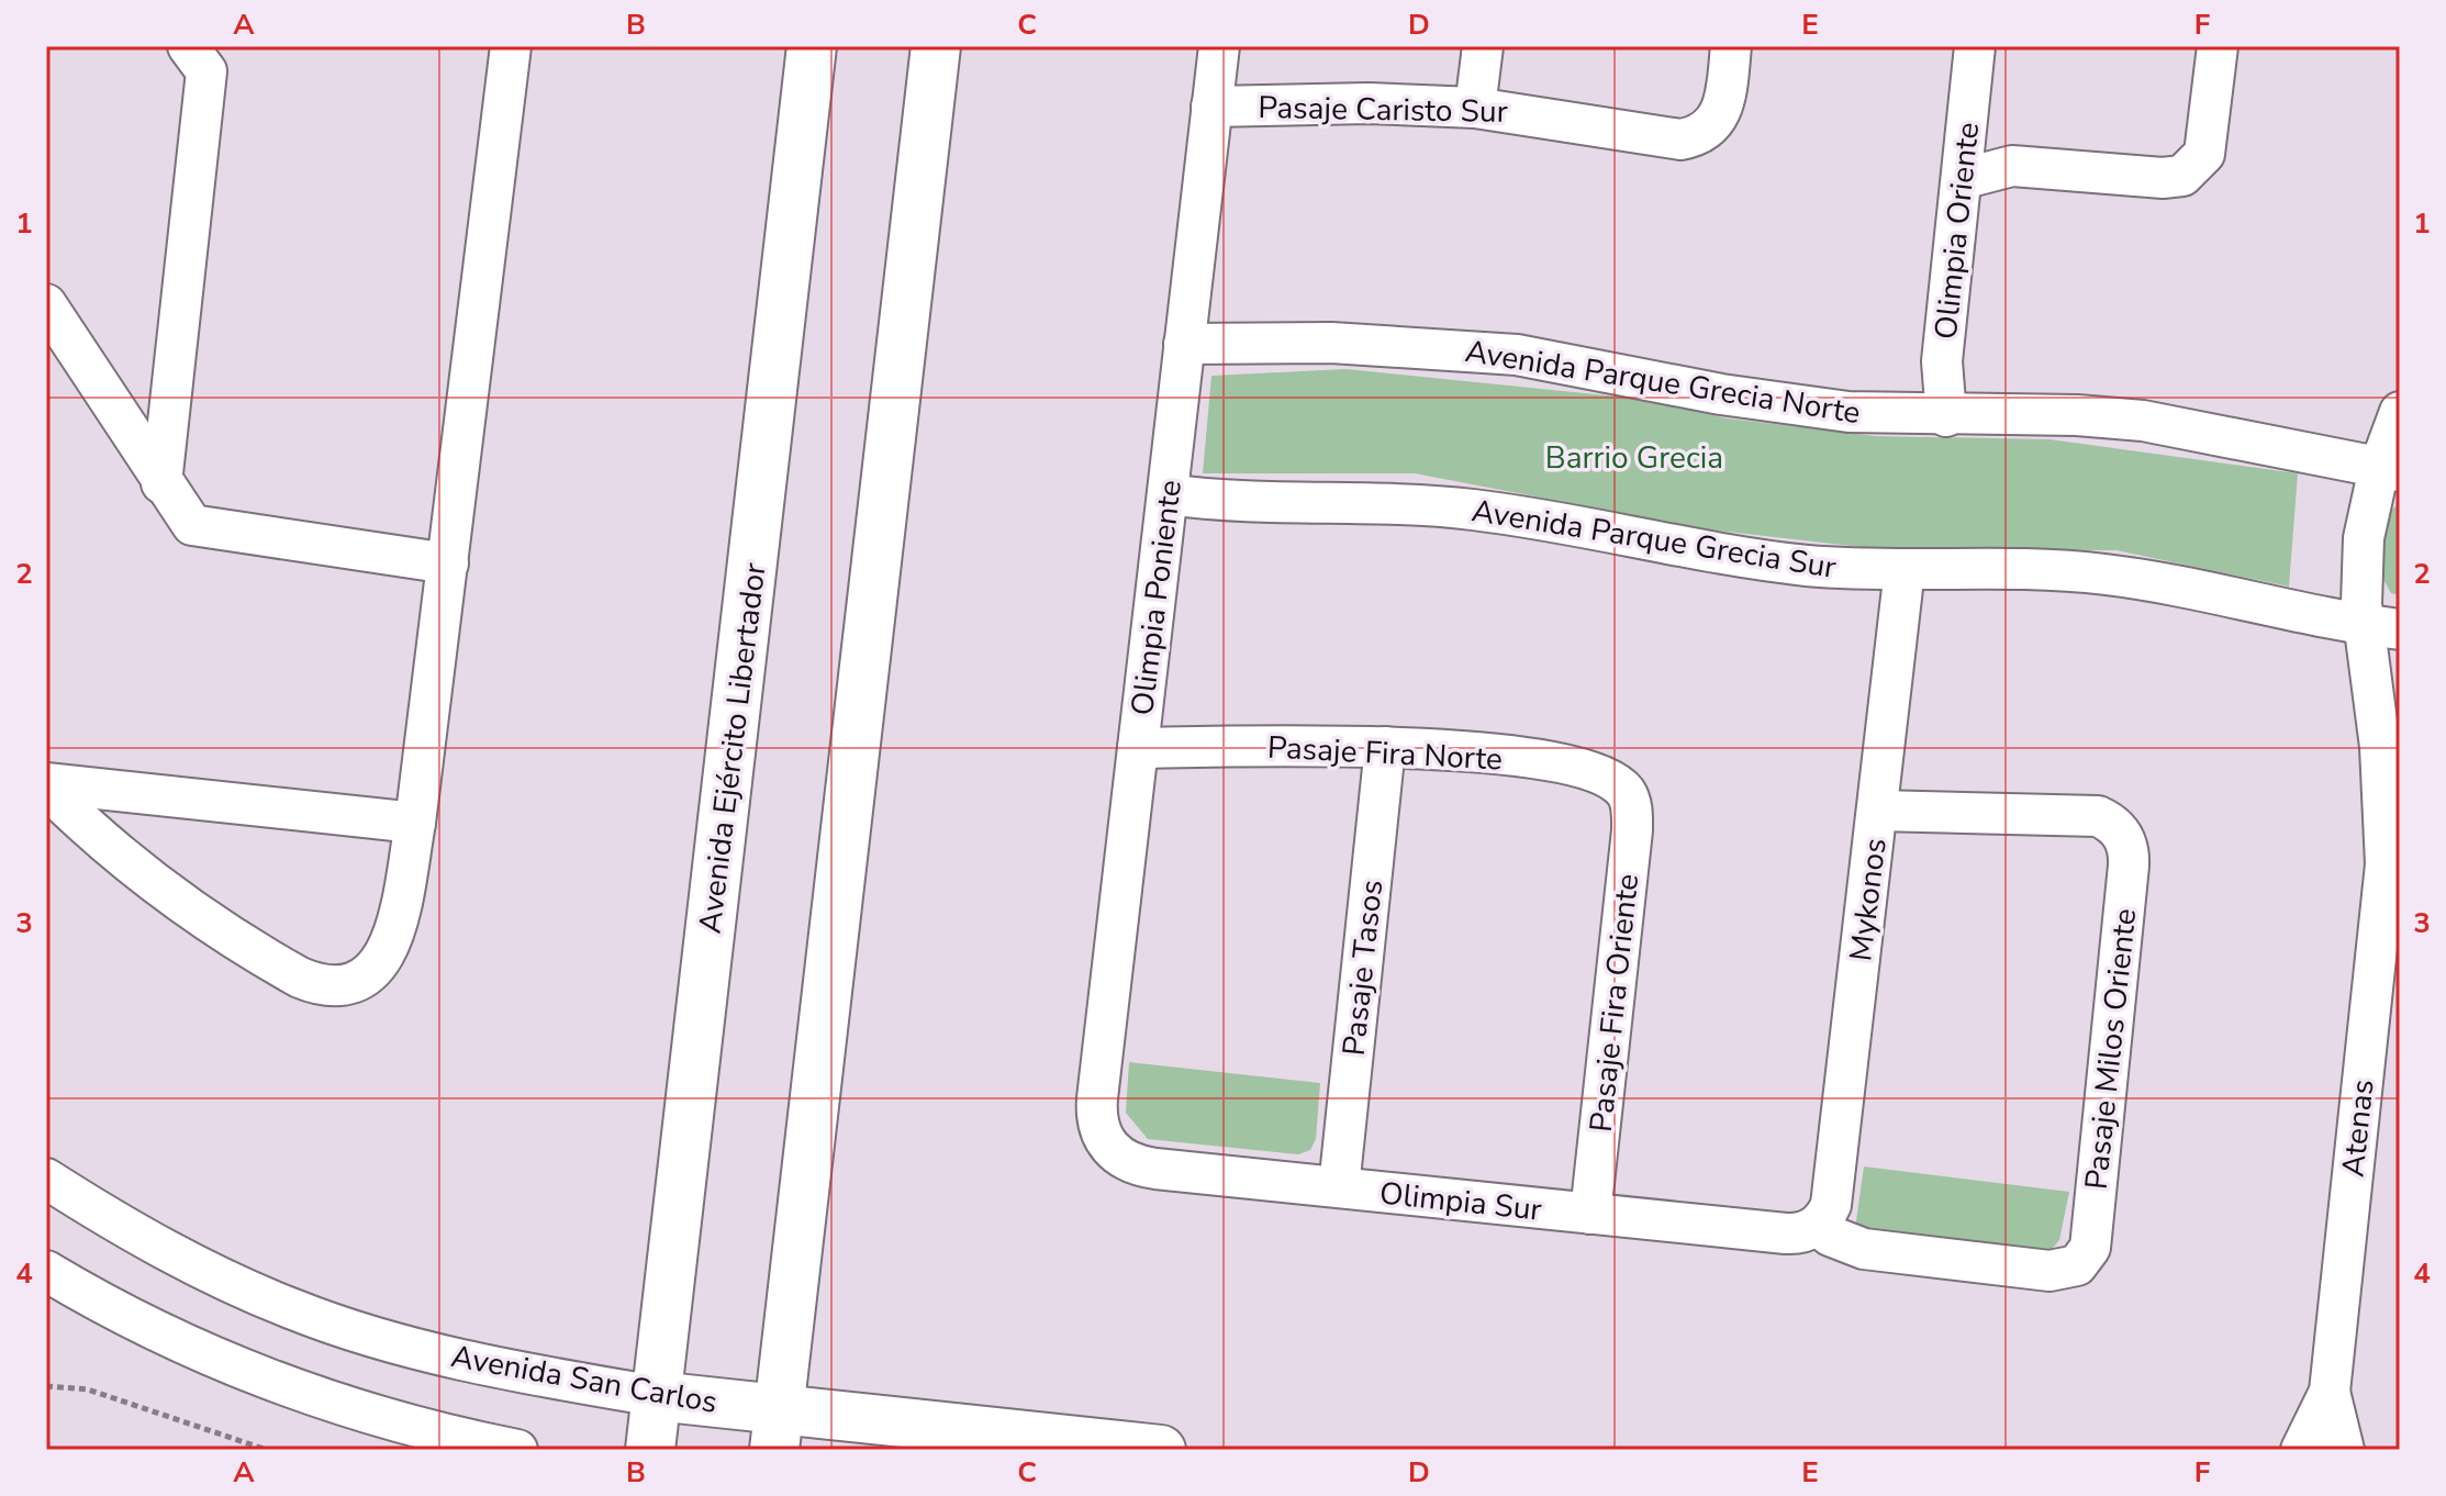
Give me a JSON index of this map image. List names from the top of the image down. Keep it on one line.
{"streets":{"main road":["Avenida Ejército Libertador","Avenida San Carlos"],"street":["Pasaje Caristo Sur","Olimpia Oriente","Avenida Parque Grecia Norte","Avenida Parque Grecia Sur","Olimpia Poniente","Pasaje Fira Norte","Mykonos","Pasaje Tasos","Pasaje Fira Oriente","Pasaje Milos Oriente","Atenas","Olimpia Sur"]},"crossings":[["Pasaje Caristo Sur","Olimpia Poniente"],["Olimpia Oriente","Avenida Parque Grecia Norte"],["Avenida Parque Grecia Norte","Olimpia Poniente"],["Avenida Parque Grecia Norte","Atenas"],["Avenida Parque Grecia Sur","Olimpia Poniente"],["Avenida Parque Grecia Sur","Mykonos"],["Avenida Parque Grecia Sur","Atenas"],["Olimpia Poniente","Pasaje Fira Norte"],["Olimpia Poniente","Olimpia Sur"],["Avenida Ejército Libertador","Avenida San Carlos"],["Pasaje Fira Norte","Pasaje Tasos"],["Pasaje Fira Norte","Pasaje Fira Oriente"],["Mykonos","Pasaje Milos Oriente"],["Mykonos","Olimpia Sur"],["Pasaje Tasos","Olimpia Sur"],["Pasaje Fira Oriente","Olimpia Sur"],["Pasaje Milos Oriente","Olimpia Sur"]],"parks":["Barrio Grecia"],"grid":{"columns":["A","B","C","D","E","F"],"rows":["1","2","3","4"]}}
